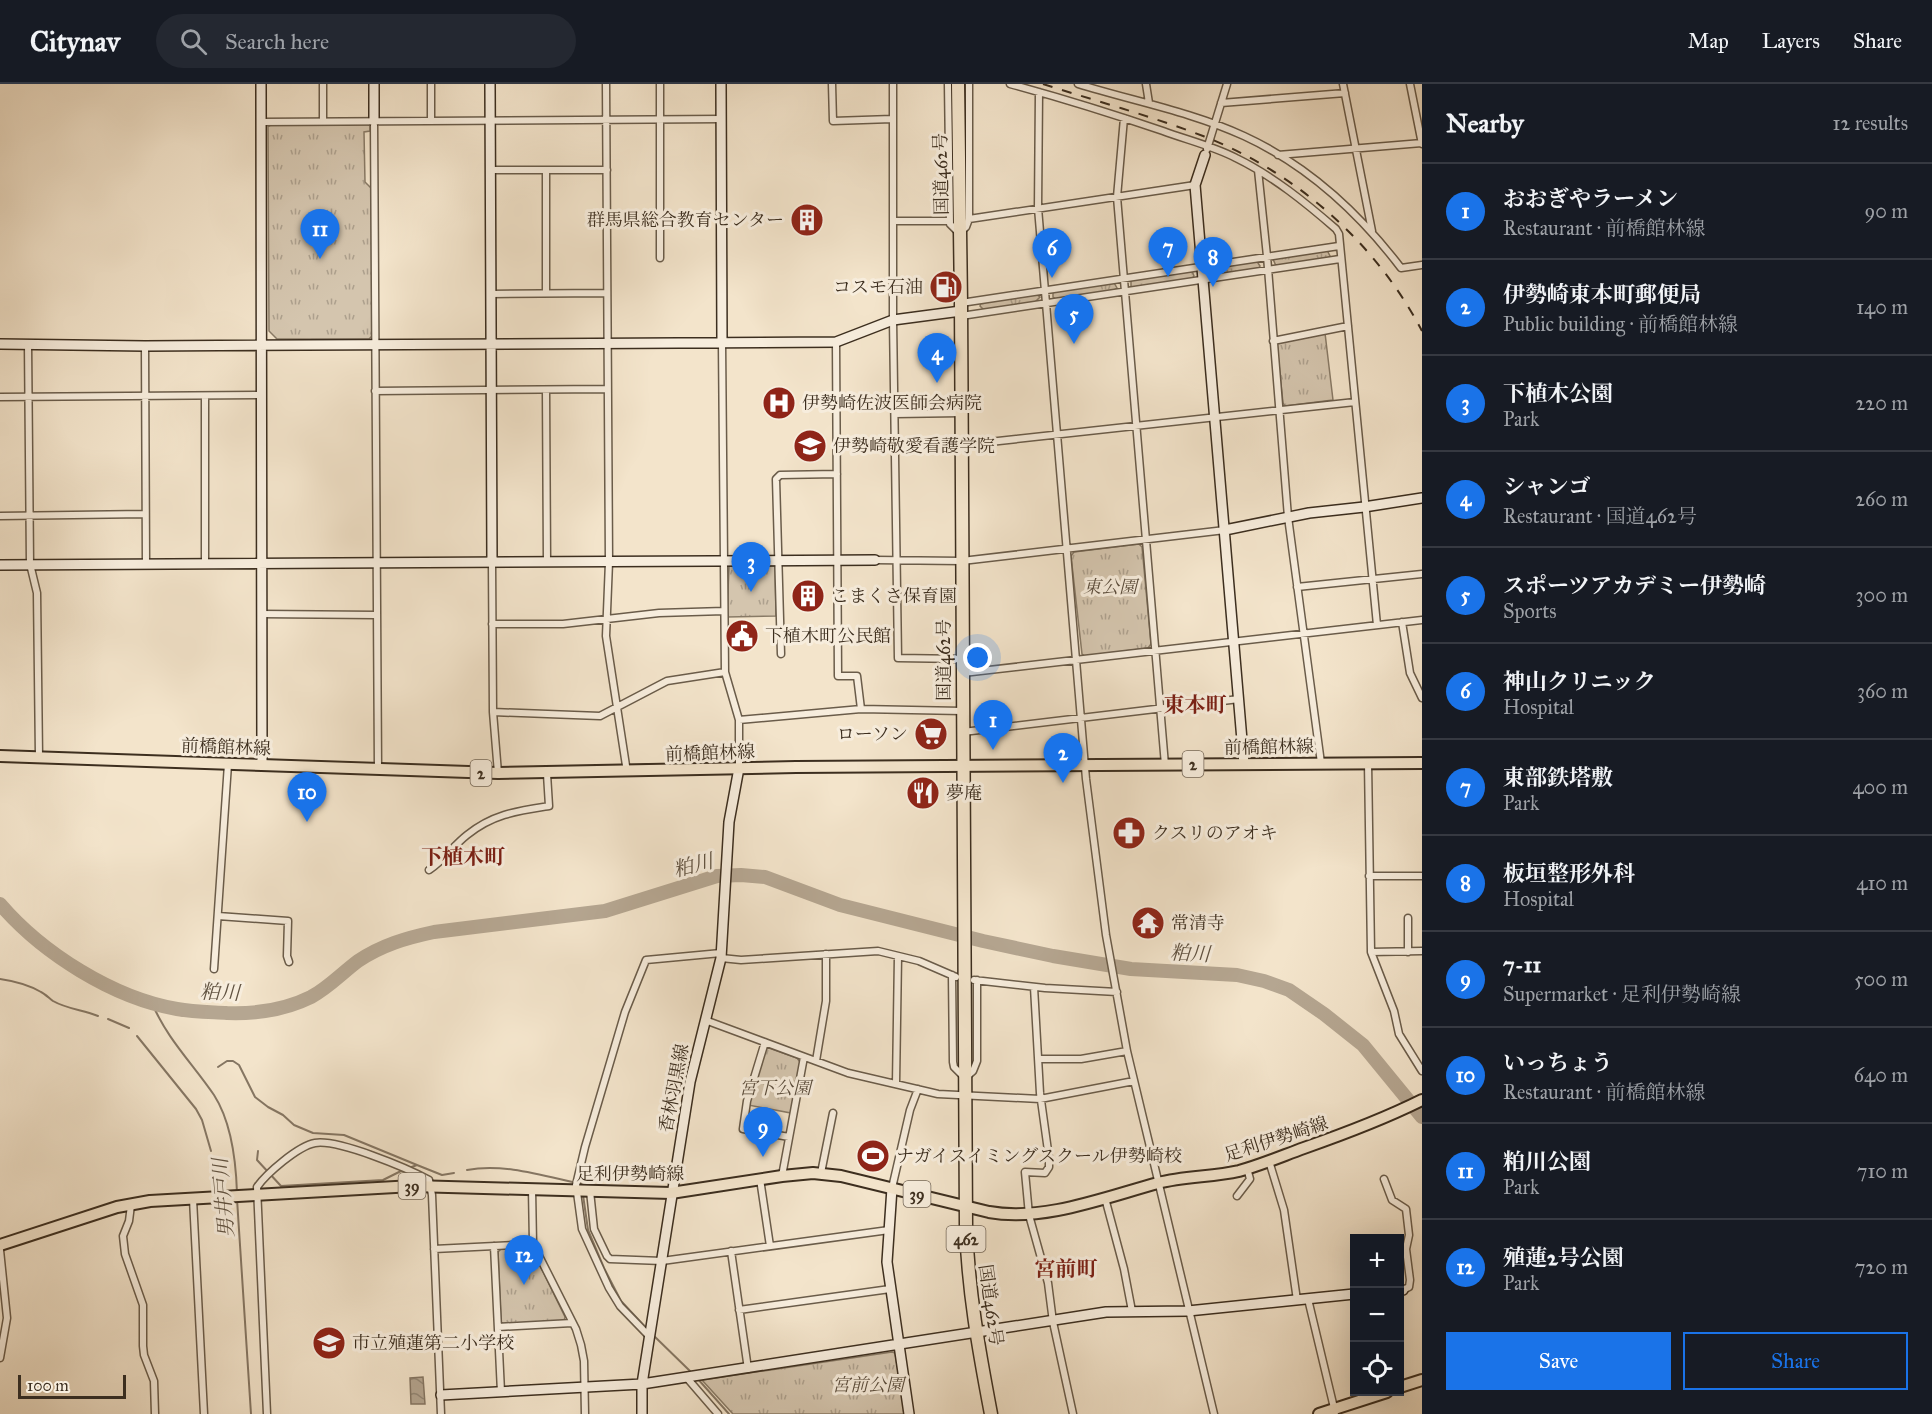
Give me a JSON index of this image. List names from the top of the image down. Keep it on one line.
{"streets":{"highway":["国道462号","462"],"main road":["前橋館林線","2","足利伊勢崎線","39"],"street":["香林羽黒線"]},"crossings":[["国道462号","前橋館林線"],["国道462号","足利伊勢崎線"],["前橋館林線","香林羽黒線"],["香林羽黒線","足利伊勢崎線"]],"districts":["東本町","下植木町","宮前町"],"water":["粕川","男井戸川"],"parks":["東公園","宮下公園","宮前公園"],"places":{"building":["群馬県総合教育センター","こまくさ保育園"],"fuel station":["コスモ石油"],"hospital":["伊勢崎佐波医師会病院"],"school or university":["伊勢崎敬愛看護学院","市立殖蓮第二小学校"],"public building":["下植木町公民館"],"supermarket":["ローソン"],"restaurant":["夢庵"],"pharmacy":["クスリのアオキ"],"temple":["常清寺"],"sports":["ナガイスイミングスクール伊勢崎校"]},"scale_bar":"100 m","page":{"header":"Citynav","search":"Search here","nav":["Map","Layers","Share"],"heading":["Nearby","12 results"],"list":[{"mark":"1","name":"おおぎやラーメン","note":"Restaurant · 前橋館林線","value":"90 m"},{"mark":"2","name":"伊勢崎東本町郵便局","note":"Public building · 前橋館林線","value":"140 m"},{"mark":"3","name":"下植木公園","note":"Park","value":"220 m"},{"mark":"4","name":"シャンゴ","note":"Restaurant · 国道462号","value":"260 m"},{"mark":"5","name":"スポーツアカデミー伊勢崎","note":"Sports","value":"300 m"},{"mark":"6","name":"神山クリニック","note":"Hospital","value":"360 m"},{"mark":"7","name":"東部鉄塔敷","note":"Park","value":"400 m"},{"mark":"8","name":"板垣整形外科","note":"Hospital","value":"410 m"},{"mark":"9","name":"7-11","note":"Supermarket · 足利伊勢崎線","value":"500 m"},{"mark":"10","name":"いっちょう","note":"Restaurant · 前橋館林線","value":"640 m"},{"mark":"11","name":"粕川公園","note":"Park","value":"710 m"},{"mark":"12","name":"殖蓮2号公園","note":"Park","value":"720 m"}],"pins":["11","7","6","8","5","4","3","1","2","10","9","12"],"map_buttons":["+","−"],"buttons":["Save","Share"],"scale":"100 m"}}
